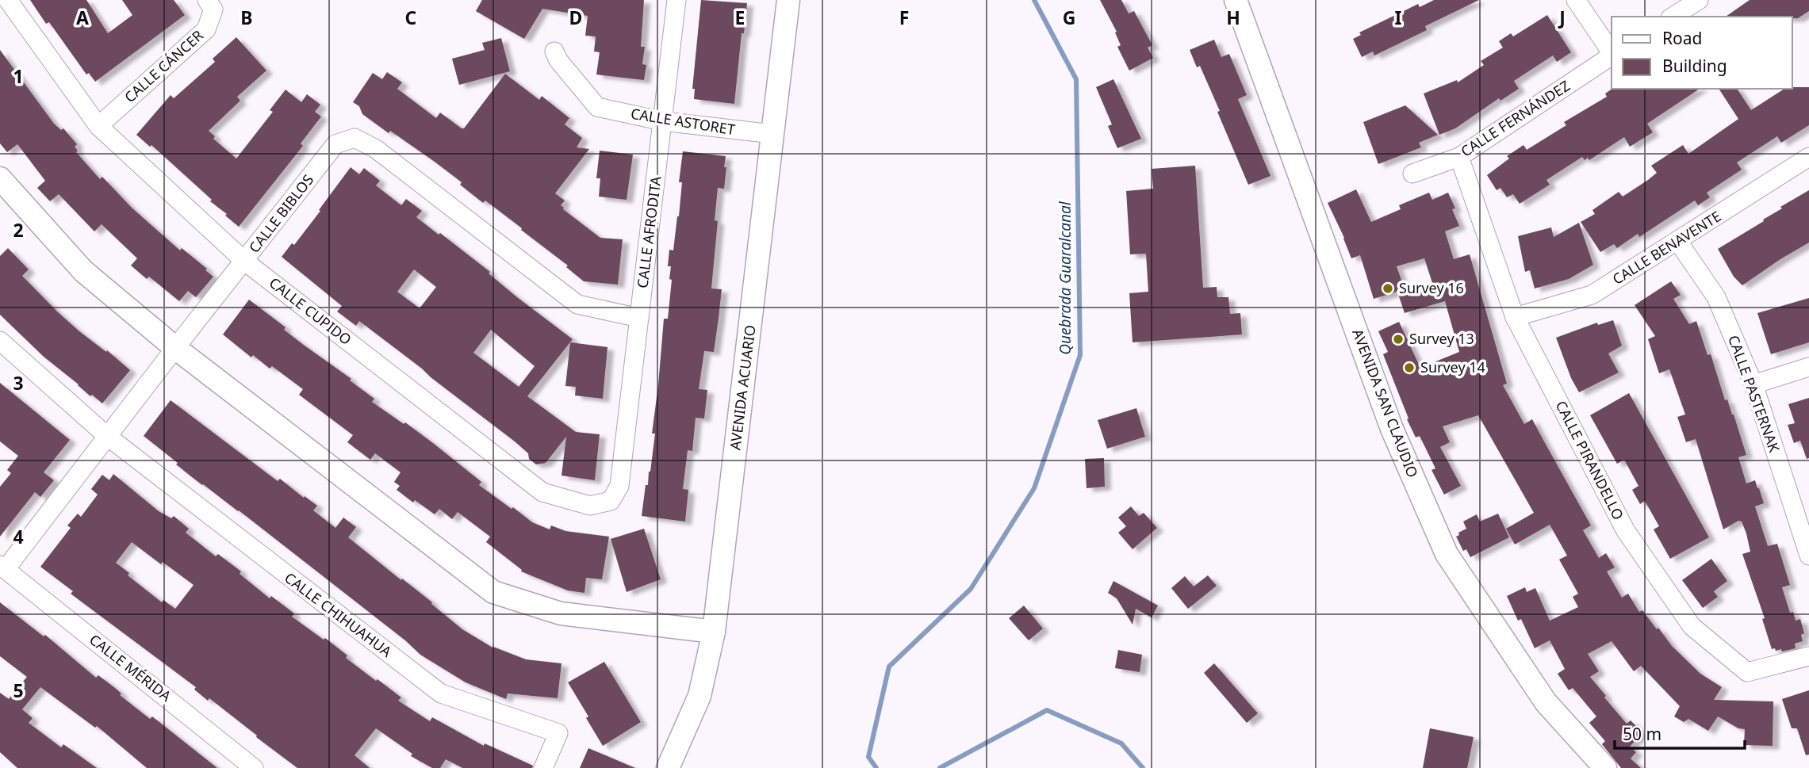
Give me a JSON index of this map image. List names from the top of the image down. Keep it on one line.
{"streets":{"street":["CALLE CÁNCER","CALLE FERNÁNDEZ","CALLE ASTORET","CALLE BIBLOS","CALLE AFRODITA","CALLE BENAVENTE","CALLE CUPIDO","AVENIDA ACUARIO","CALLE PASTERNAK","AVENIDA SAN CLAUDIO","CALLE PIRANDELLO","CALLE CHIHUAHUA","CALLE MÉRIDA"]},"crossings":[["CALLE CÁNCER","CALLE CUPIDO"],["CALLE FERNÁNDEZ","CALLE PIRANDELLO"],["CALLE ASTORET","CALLE AFRODITA"],["CALLE ASTORET","AVENIDA ACUARIO"],["CALLE BIBLOS","CALLE AFRODITA"],["CALLE BIBLOS","CALLE CUPIDO"],["CALLE BIBLOS","CALLE CHIHUAHUA"],["CALLE BIBLOS","CALLE MÉRIDA"],["CALLE AFRODITA","CALLE CUPIDO"],["CALLE BENAVENTE","CALLE PASTERNAK"],["CALLE BENAVENTE","CALLE PIRANDELLO"]],"water":["Quebrada Guaralcanal"],"places":["Survey 16","Survey 13","Survey 14"],"legend":["Road","Building"],"scale_bar":"50 m","grid":{"columns":["A","B","C","D","E","F","G","H","I","J"],"rows":["1","2","3","4","5"]}}
